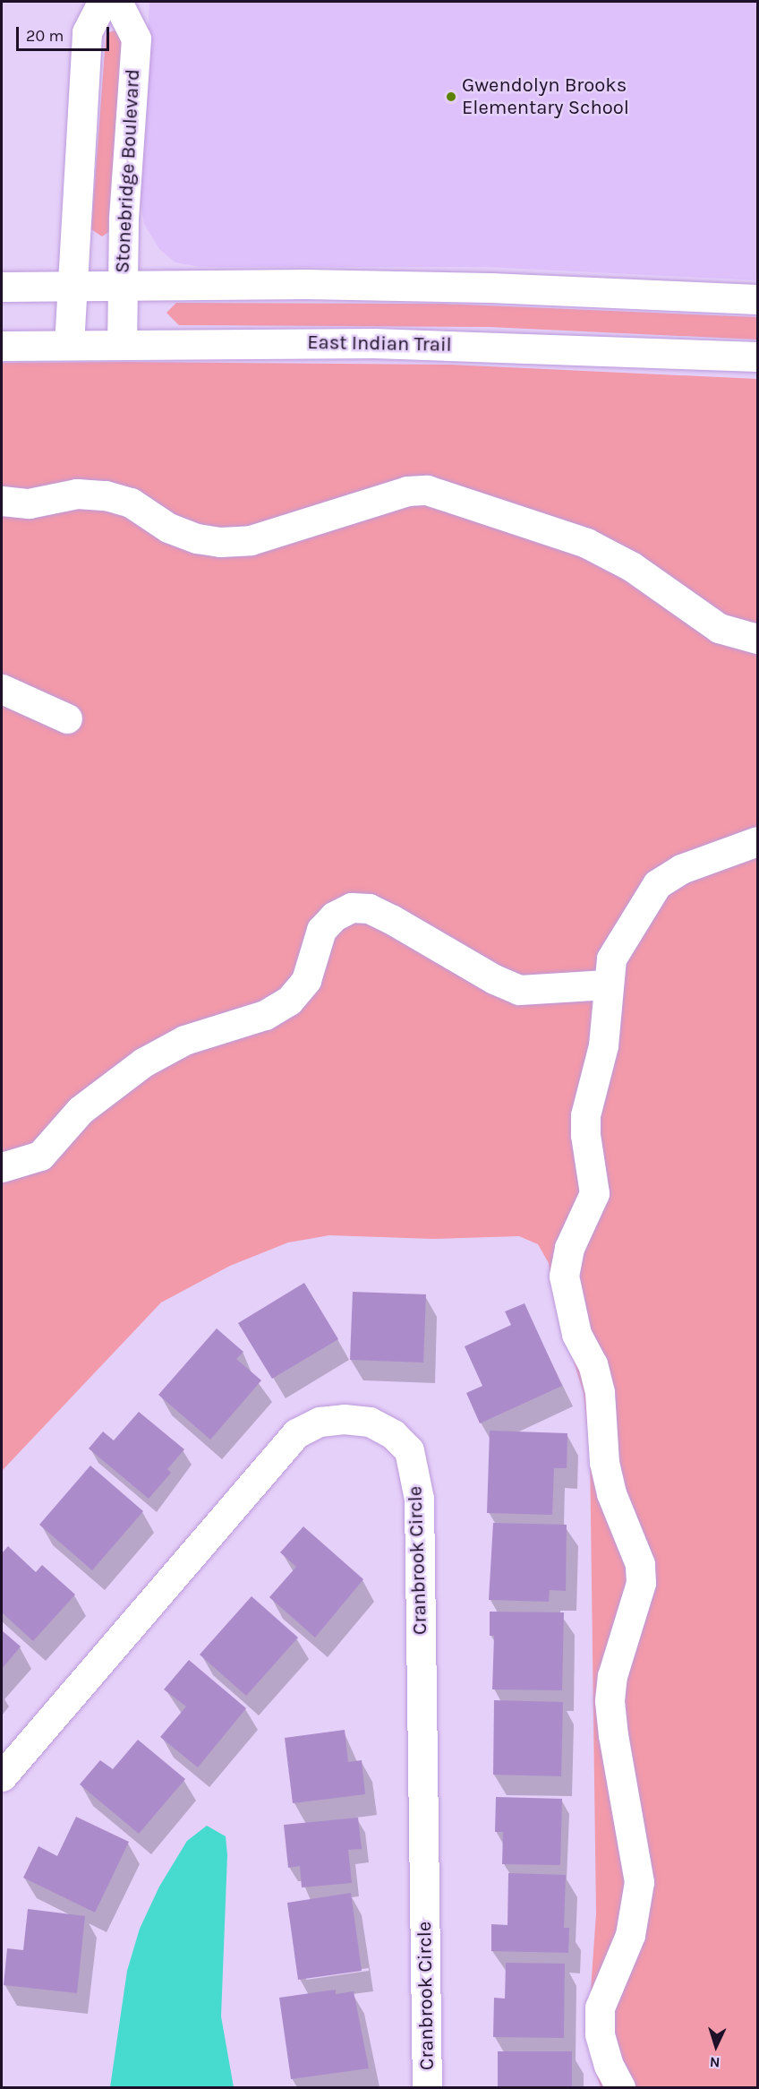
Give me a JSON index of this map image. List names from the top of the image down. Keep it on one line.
{"streets":{"street":["Stonebridge Boulevard","East Indian Trail","Cranbrook Circle"]},"crossings":[["Stonebridge Boulevard","East Indian Trail"]],"places":["Gwendolyn Brooks Elementary School"],"scale_bar":"20 m","north":"bottom"}
